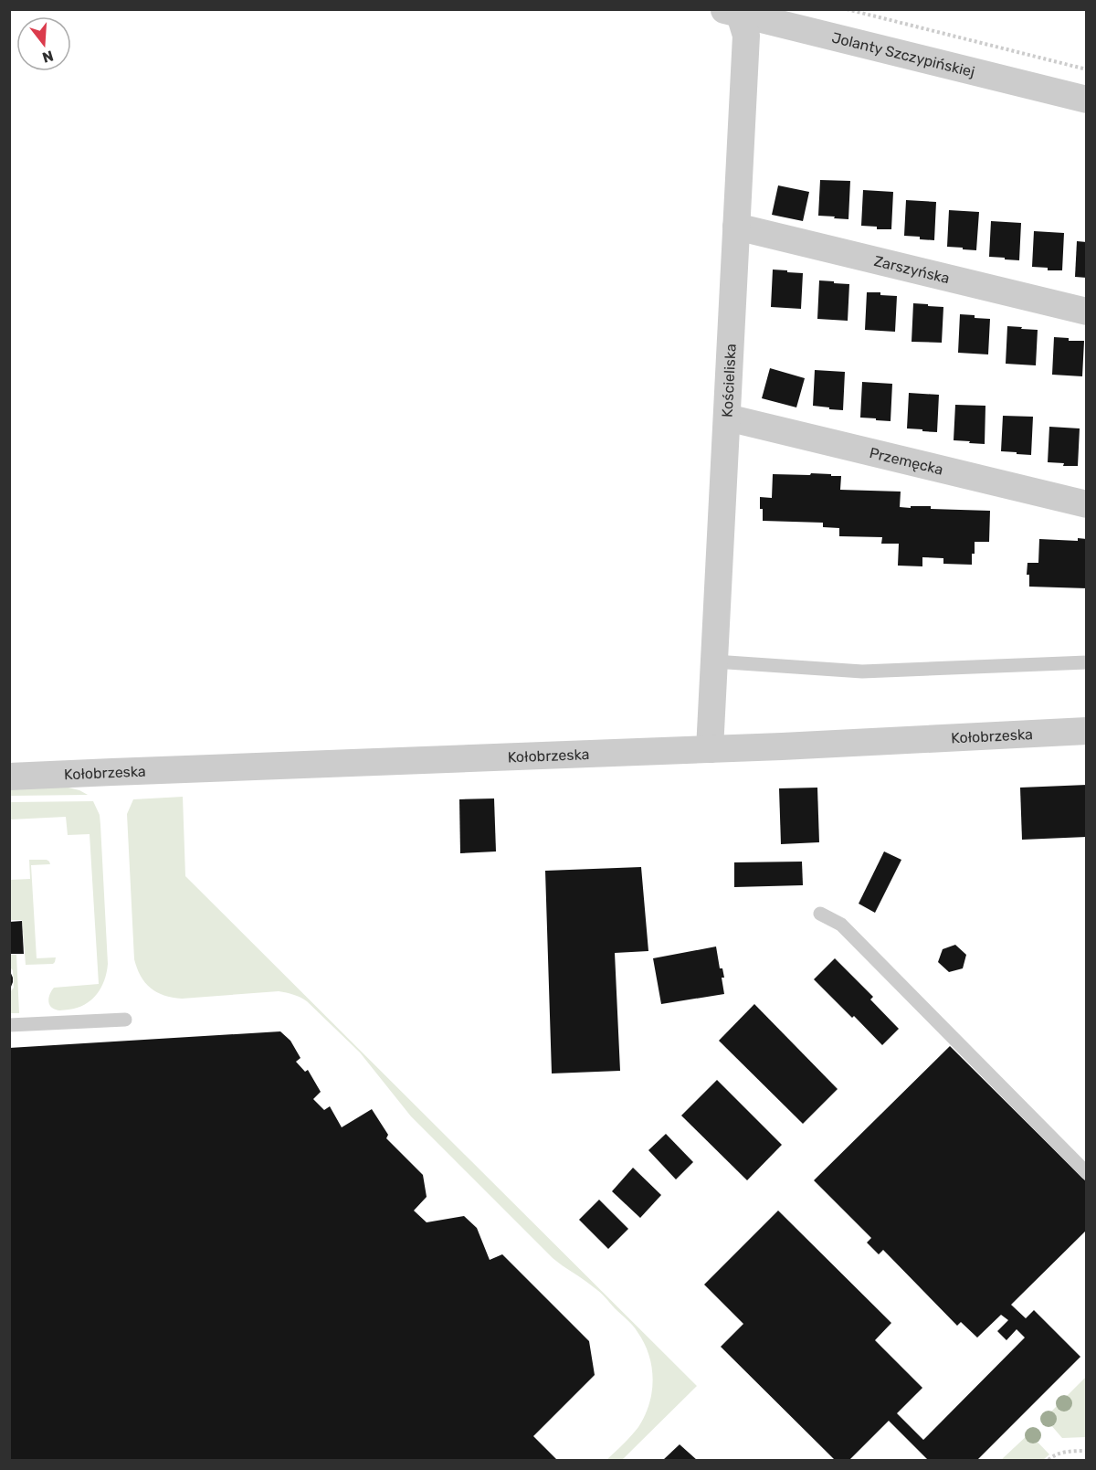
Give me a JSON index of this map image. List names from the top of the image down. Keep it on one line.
{"streets":{"street":["Jolanty Szczypińskiej","Zarszyńska","Kościeliska","Przemęcka","Kołobrzeska"]},"crossings":[["Jolanty Szczypińskiej","Kościeliska"],["Zarszyńska","Kościeliska"],["Kościeliska","Przemęcka"],["Kościeliska","Kołobrzeska"]],"north":"bottom"}
